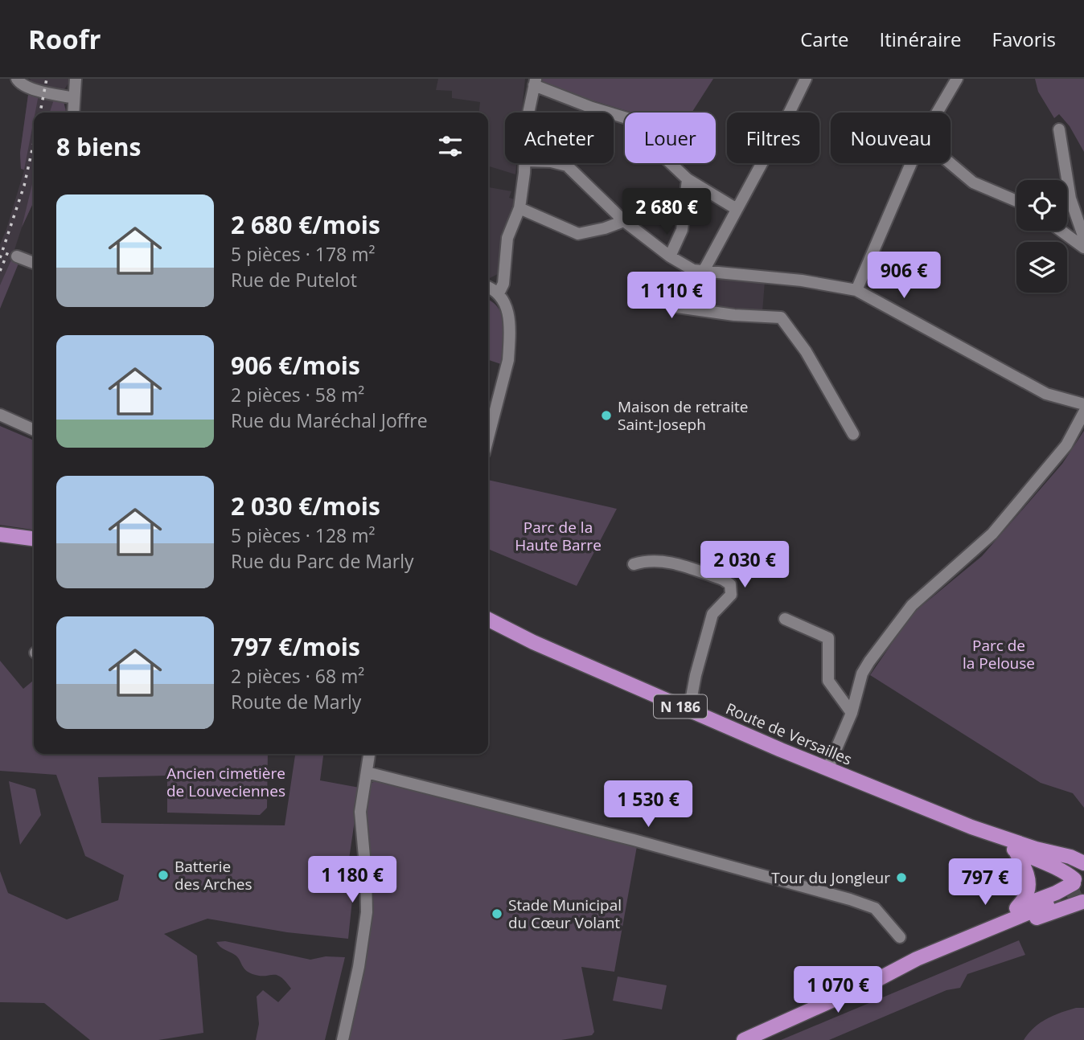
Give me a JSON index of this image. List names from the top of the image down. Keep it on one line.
{"streets":{"main road":["N 186","Route de Versailles"]},"parks":["Parc de la Haute Barre","Parc de la Pelouse","Ancien cimetière de Louveciennes"],"places":["Maison de retraite Saint-Joseph","Batterie des Arches","Tour du Jongleur","Stade Municipal du Cœur Volant"],"page":{"header":"Roofr","nav":["Carte","Itinéraire","Favoris"],"chip":["Acheter","Louer","Filtres","Nouveau"],"heading":"8 biens","list":[{"name":"2 680 €/mois","note":"5 pièces · 178 m² · Rue de Putelot"},{"name":"906 €/mois","note":"2 pièces · 58 m² · Rue du Maréchal Joffre"},{"name":"2 030 €/mois","note":"5 pièces · 128 m² · Rue du Parc de Marly"},{"name":"797 €/mois","note":"2 pièces · 68 m² · Route de Marly"}],"price":["2 680 €","906 €","1 110 €","2 030 €","1 530 €","1 180 €","797 €","1 070 €"]}}
